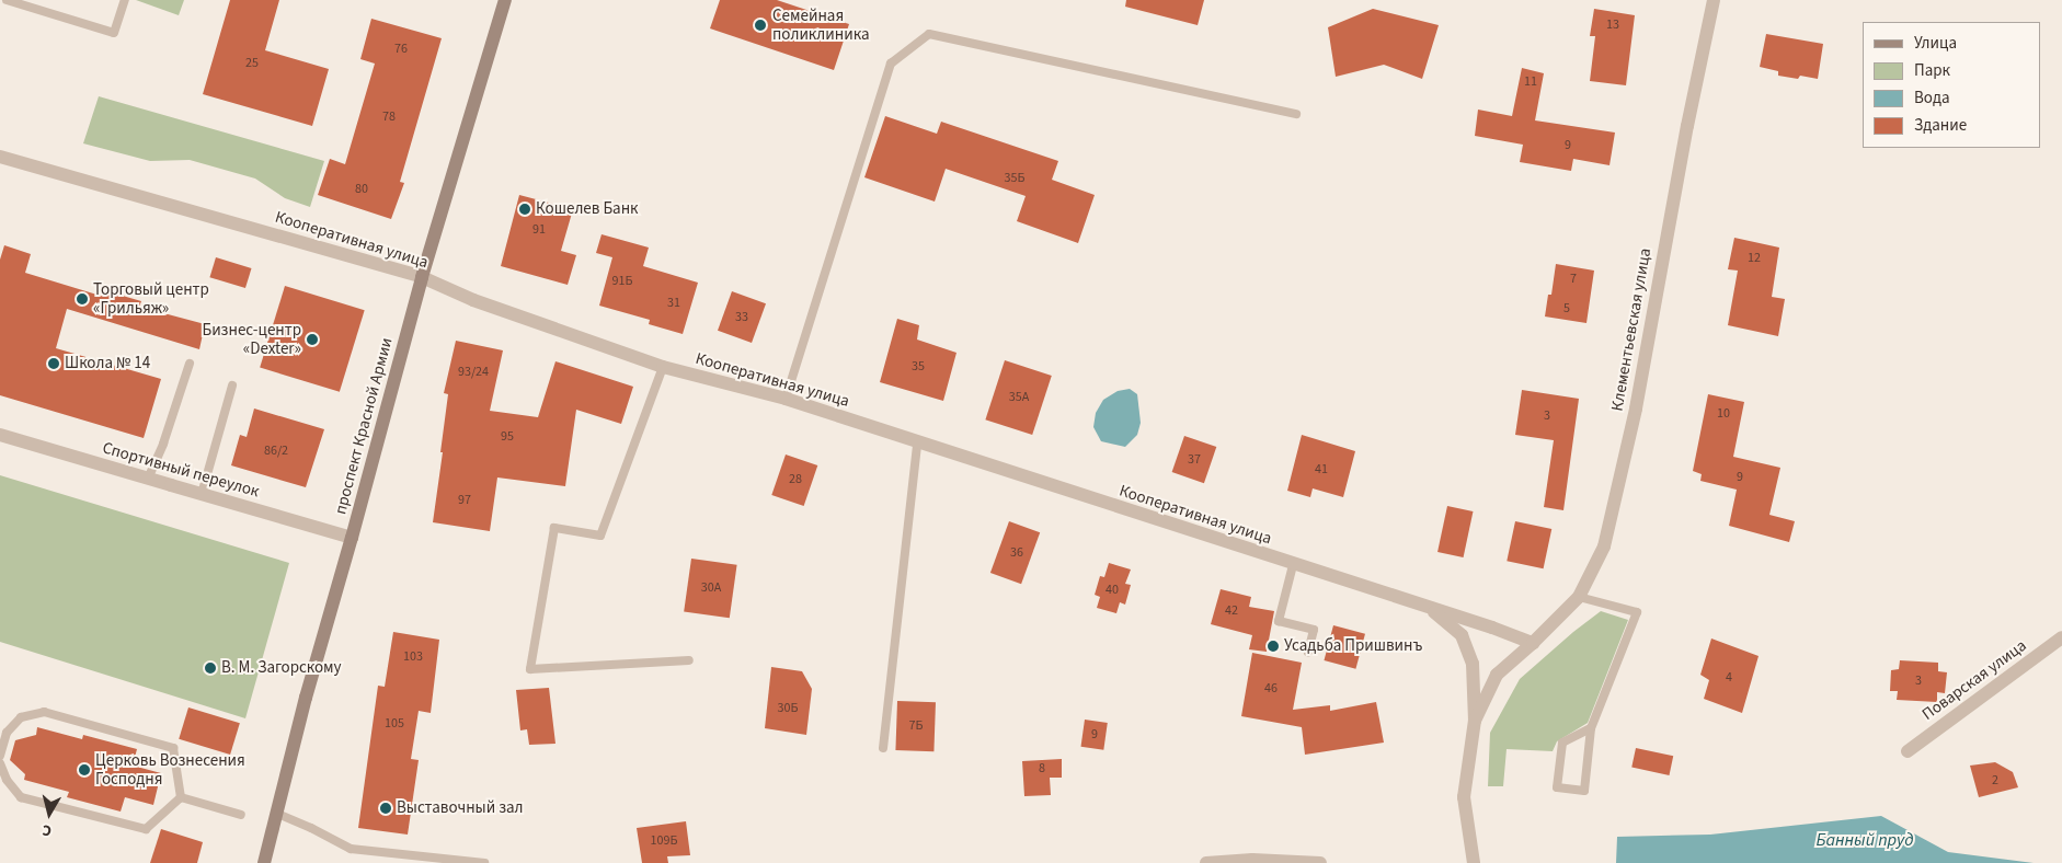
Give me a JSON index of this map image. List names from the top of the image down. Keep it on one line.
{"streets":{"main road":["проспект Красной Армии"],"street":["Кооперативная улица","Клементьевская улица","Спортивный переулок","Поварская улица"]},"crossings":[["Кооперативная улица","Клементьевская улица"],["Кооперативная улица","проспект Красной Армии"],["проспект Красной Армии","Спортивный переулок"]],"water":["Банный пруд"],"places":["Семейная поликлиника","Кошелев Банк","Торговый центр «Грильяж»","Бизнес-центр «Dexter»","Школа № 14","Усадьба Пришвинъ","В. М. Загорскому","Церковь Вознесения Господня","Выставочный зал"],"house_numbers":["13","76","25","11","78","9","35Б","80","91","12","7","91Б","31","5","33","35","93/24","35А","10","3","95","86/2","37","41","9","28","97","36","30А","40","42","103","4","3","46","30Б","105","7Б","9","8","2","109Б"],"legend":["Улица","Парк","Вода","Здание"],"north":"bottom"}
